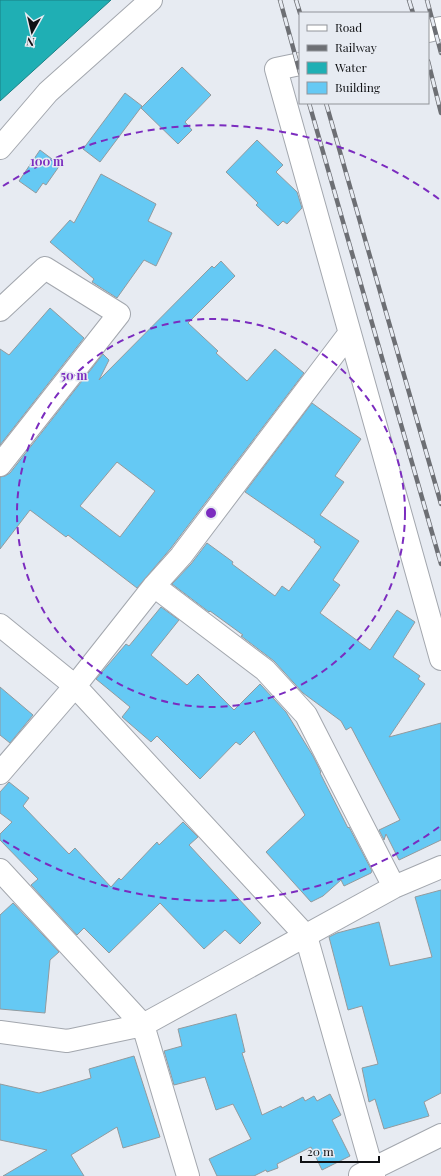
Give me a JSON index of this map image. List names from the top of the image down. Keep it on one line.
{"legend":["Road","Railway","Water","Building"],"scale_bar":"20 m","north":"bottom","rings":["100 m","50 m"]}
